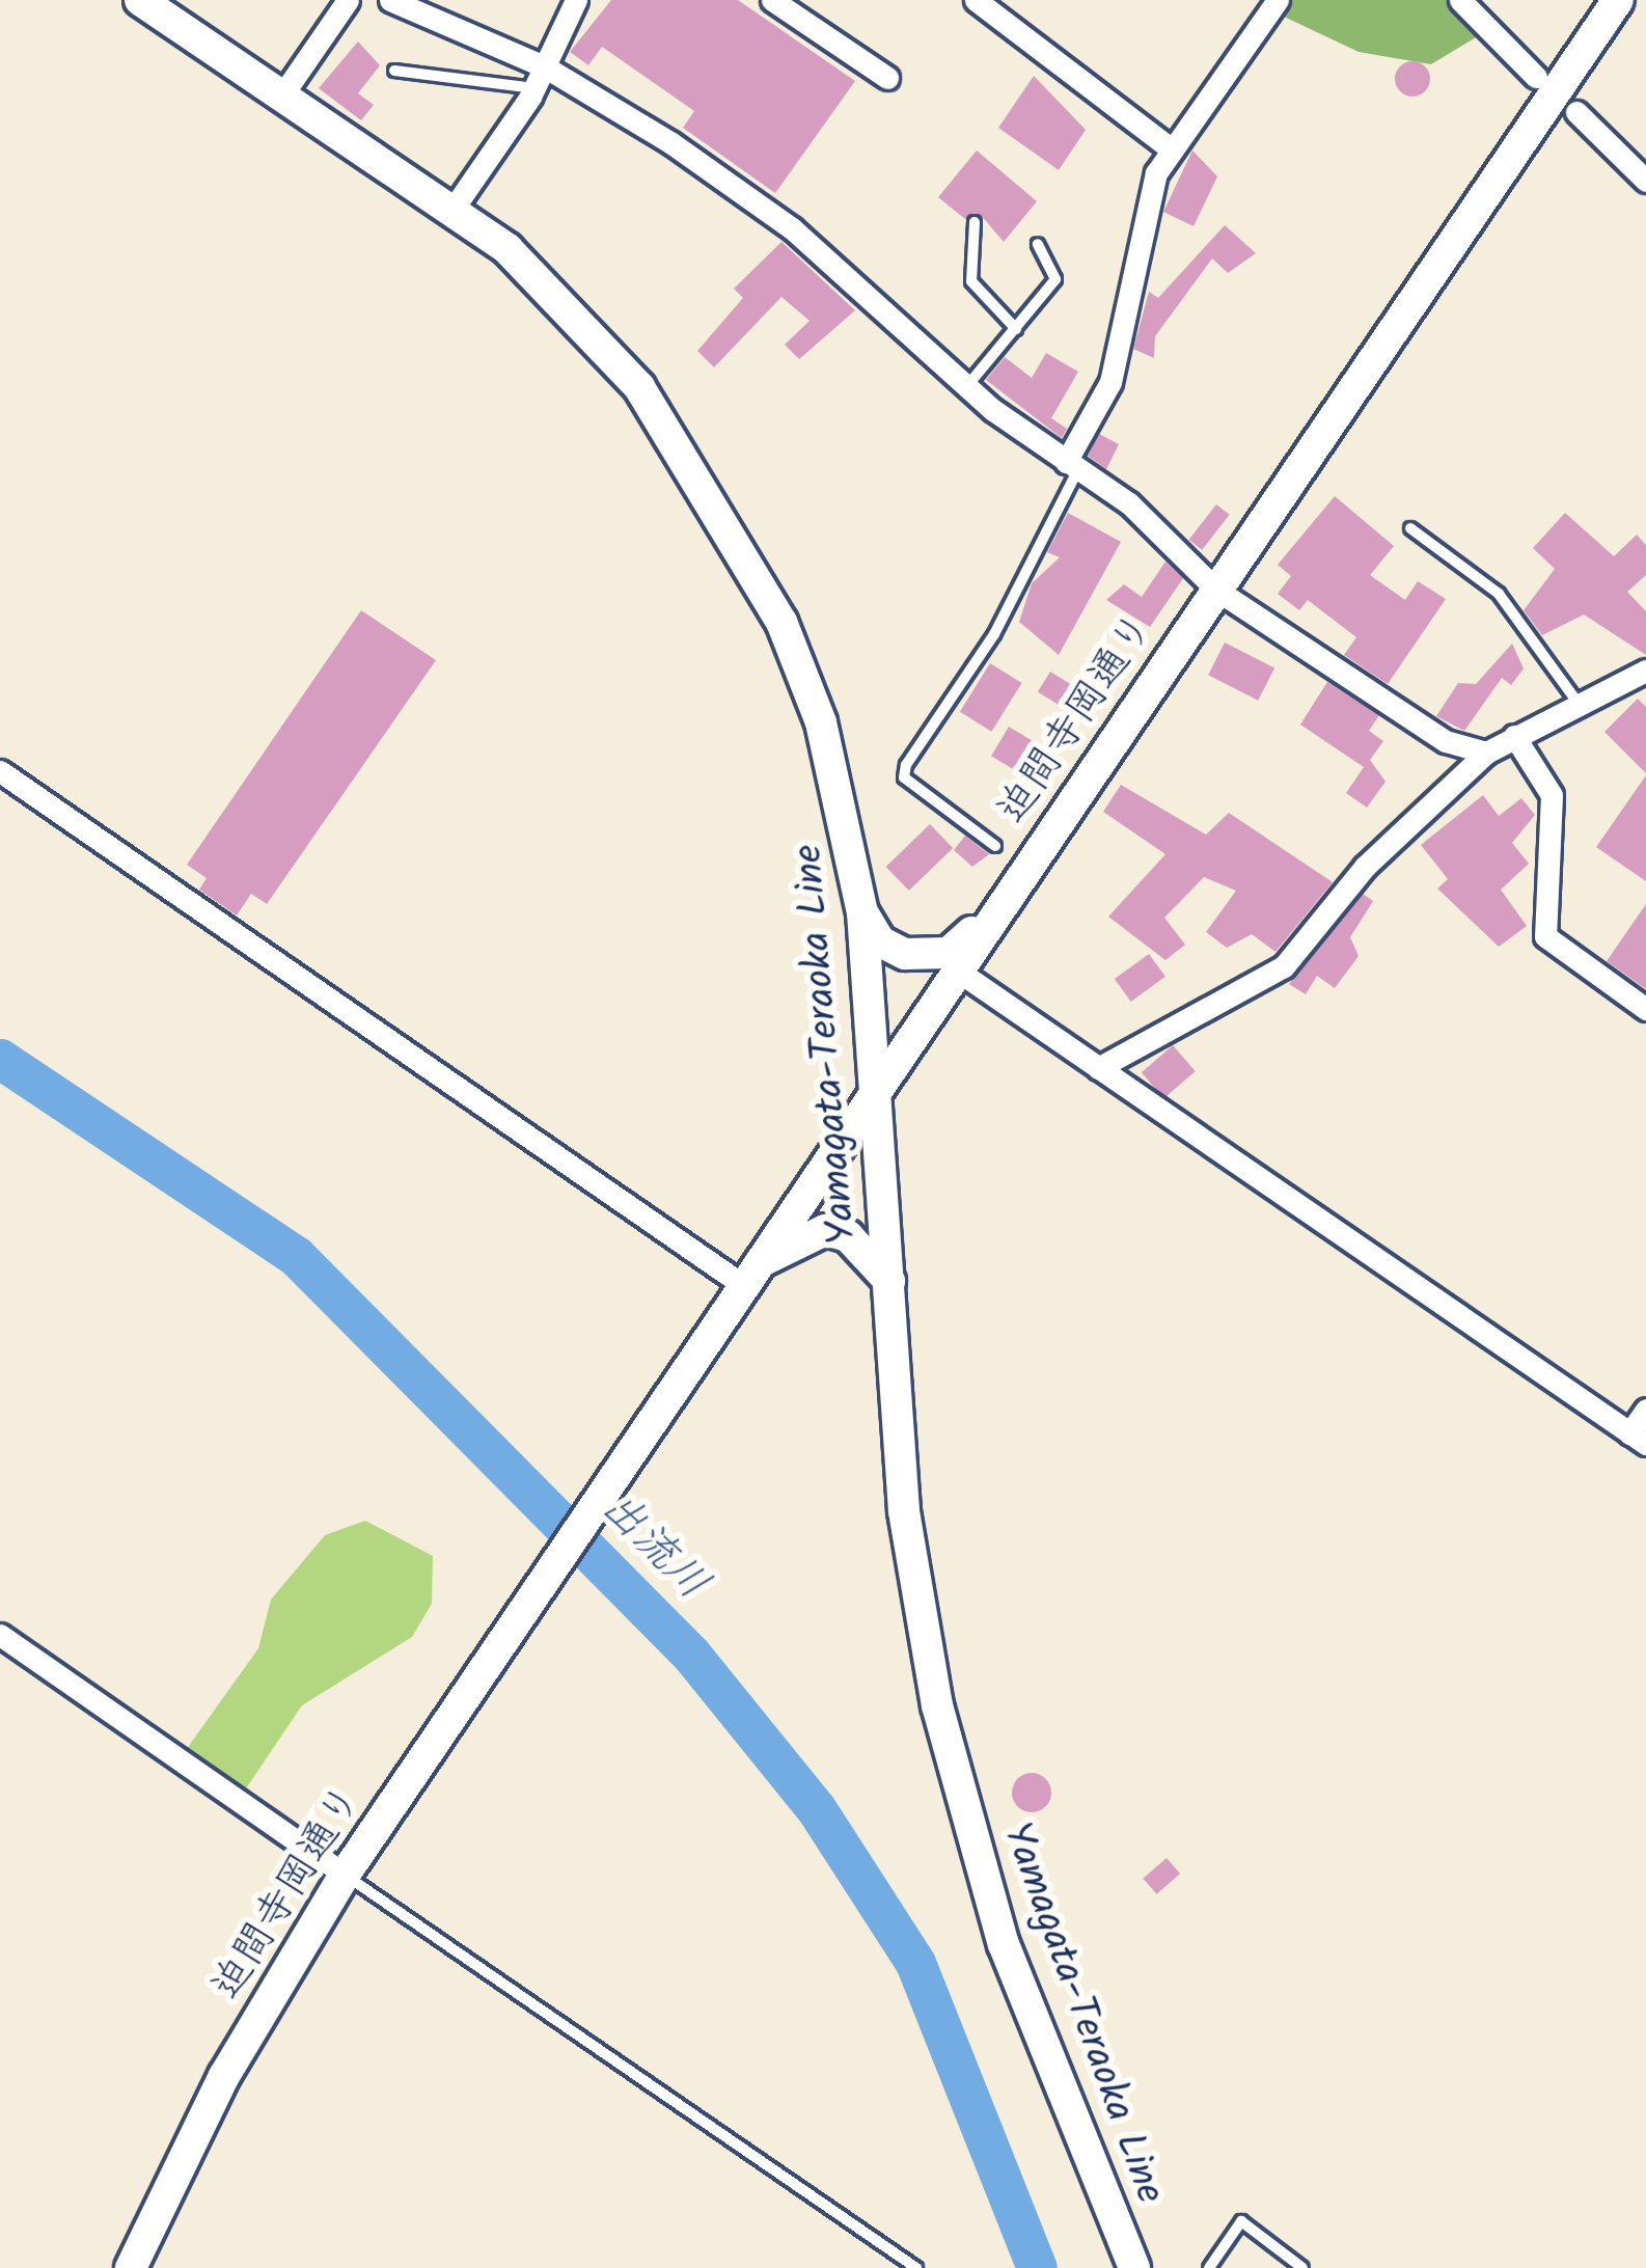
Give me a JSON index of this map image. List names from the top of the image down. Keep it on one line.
{"streets":{"main road":["迫間寺岡通り","Yamagata-Teraoka Line"]},"crossings":[["迫間寺岡通り","Yamagata-Teraoka Line"]],"water":["出流川"]}
